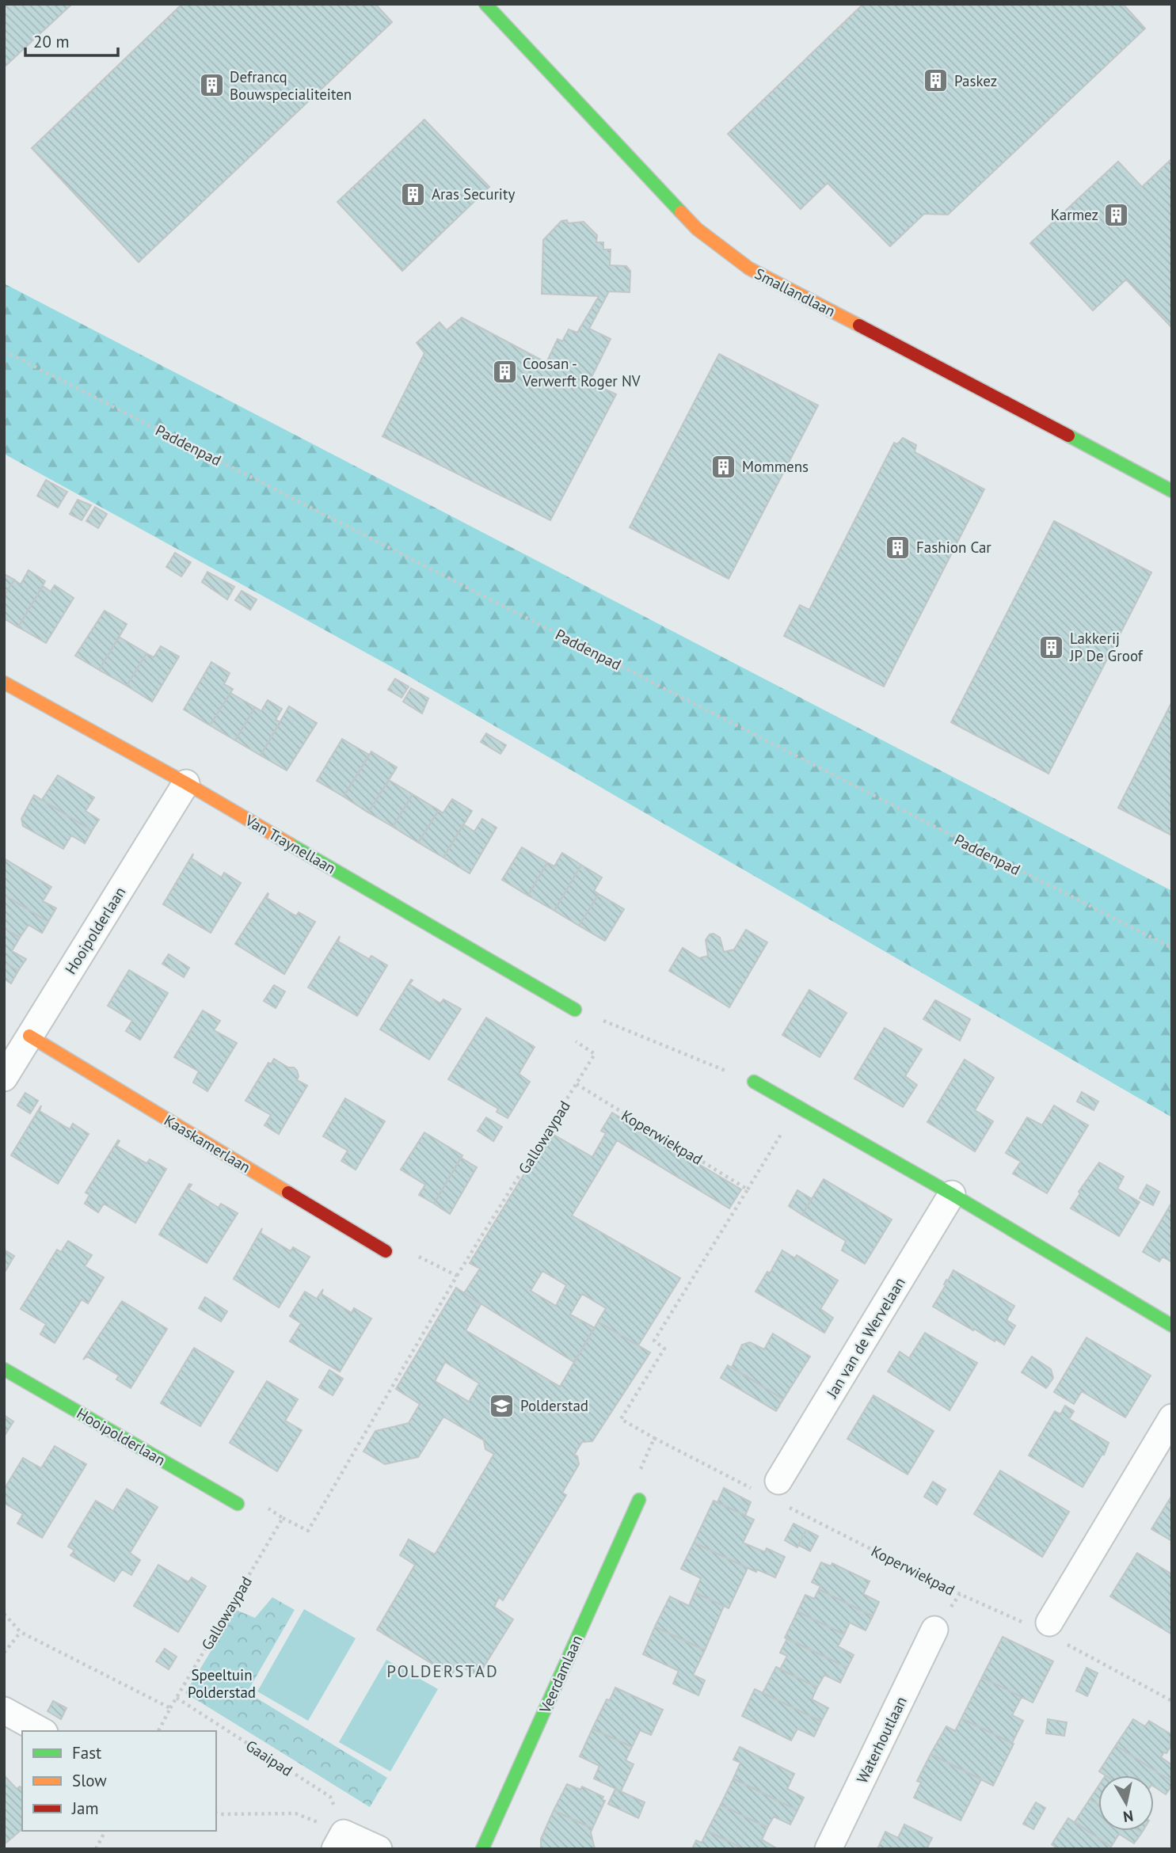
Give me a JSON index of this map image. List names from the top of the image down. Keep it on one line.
{"streets":{"street":["Smallandlaan","Van Traynellaan","Hooipolderlaan","Kaaskamerlaan","Jan van de Wervelaan","Veerdamlaan","Waterhoutlaan"],"path":["Paddenpad","Gallowaypad","Koperwiekpad","Gaaipad"]},"crossings":[["Van Traynellaan","Hooipolderlaan"],["Van Traynellaan","Gallowaypad"],["Hooipolderlaan","Gallowaypad"],["Hooipolderlaan","Kaaskamerlaan"],["Gallowaypad","Koperwiekpad"],["Gallowaypad","Gaaipad"]],"districts":["POLDERSTAD"],"parks":["Speeltuin Polderstad"],"places":{"building":["Paskez","Defrancq Bouwspecialiteiten","Aras Security","Karmez","Coosan - Verwerft Roger NV","Mommens","Fashion Car","Lakkerij JP De Groof"],"school or university":["Polderstad"]},"legend":["Fast","Slow","Jam"],"scale_bar":"20 m","north":"bottom"}
